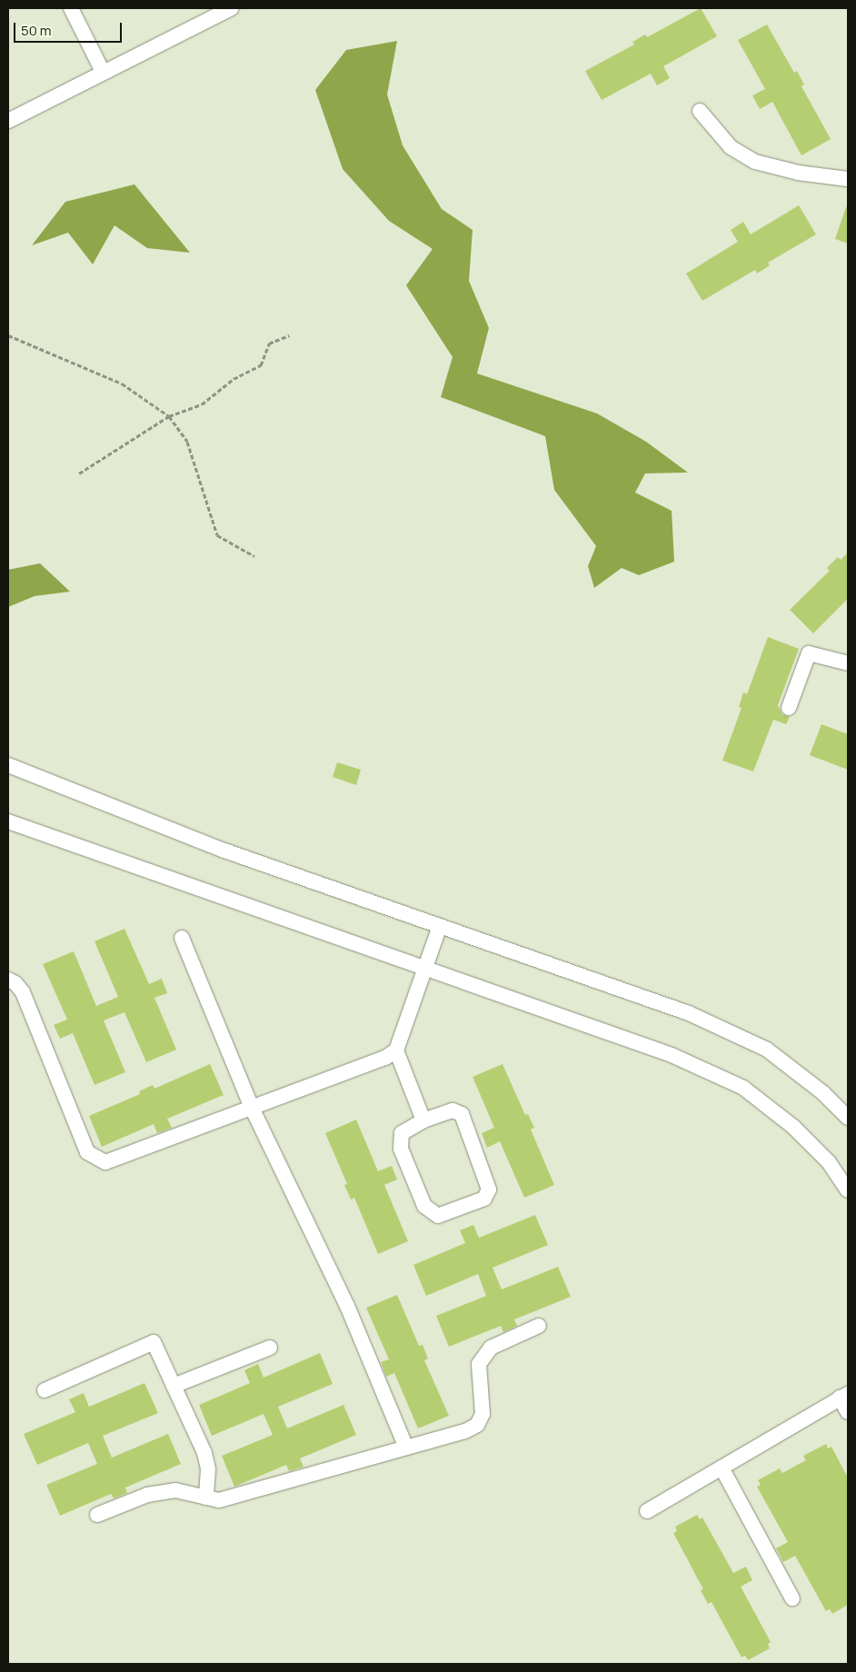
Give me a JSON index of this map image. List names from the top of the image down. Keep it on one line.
{"scale_bar":"50 m"}
